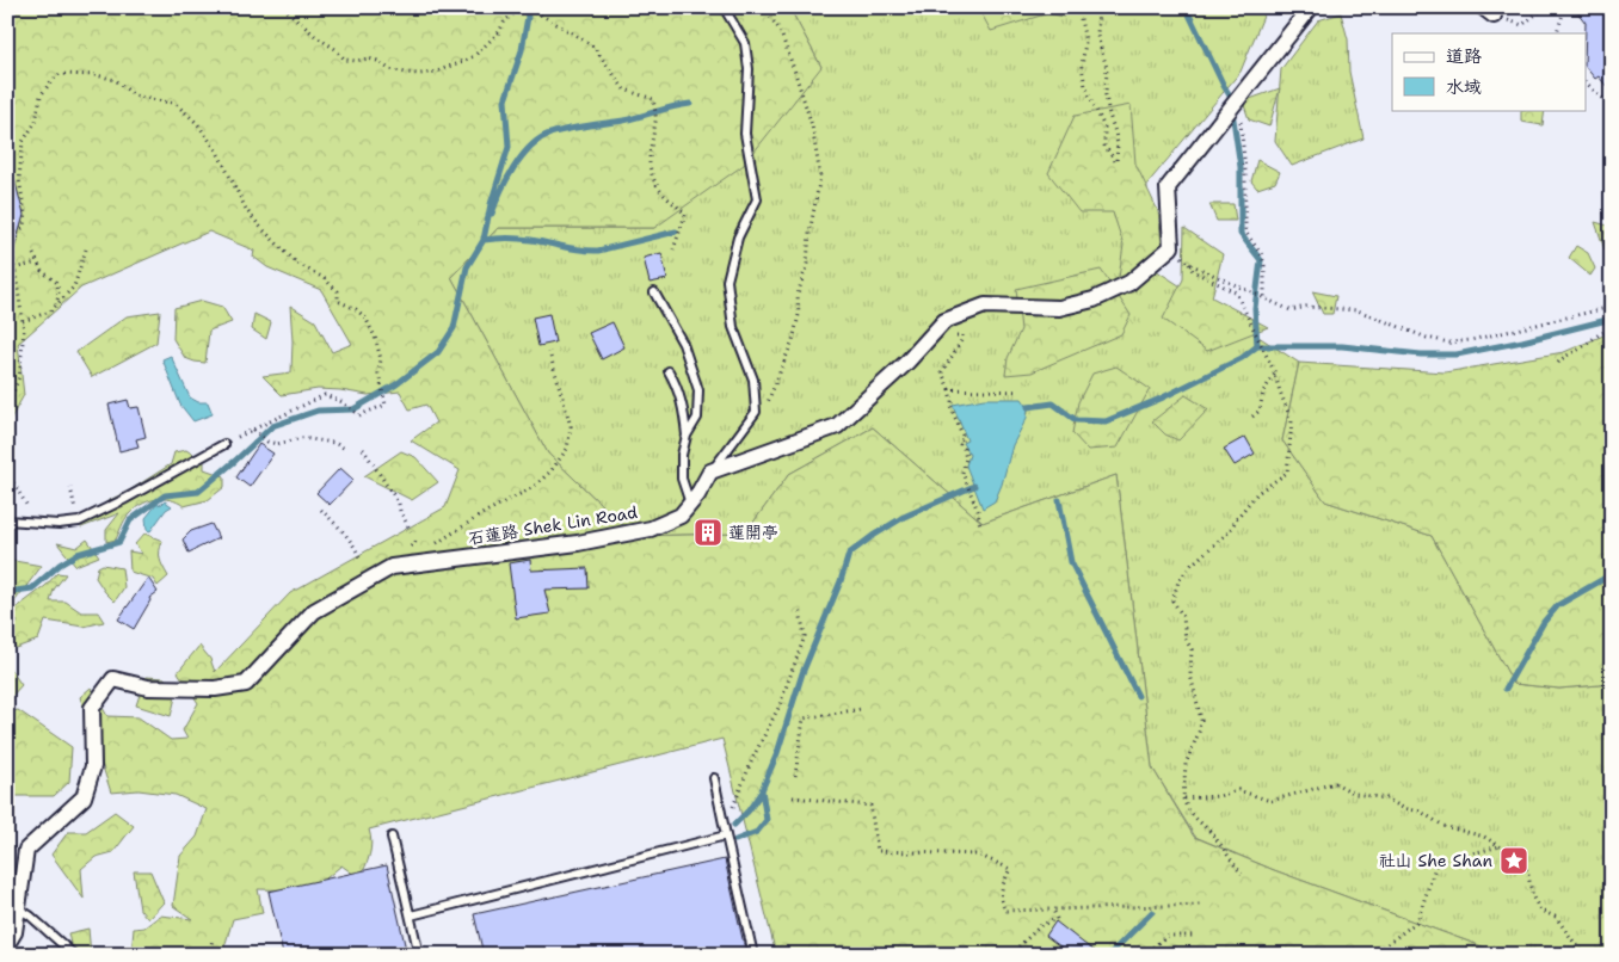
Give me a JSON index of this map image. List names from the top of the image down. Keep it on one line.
{"streets":{"street":["石蓮路 Shek Lin Road"]},"places":{"building":["蓮開亭"],"place":["社山 She Shan"]},"legend":["道路","水域"]}
